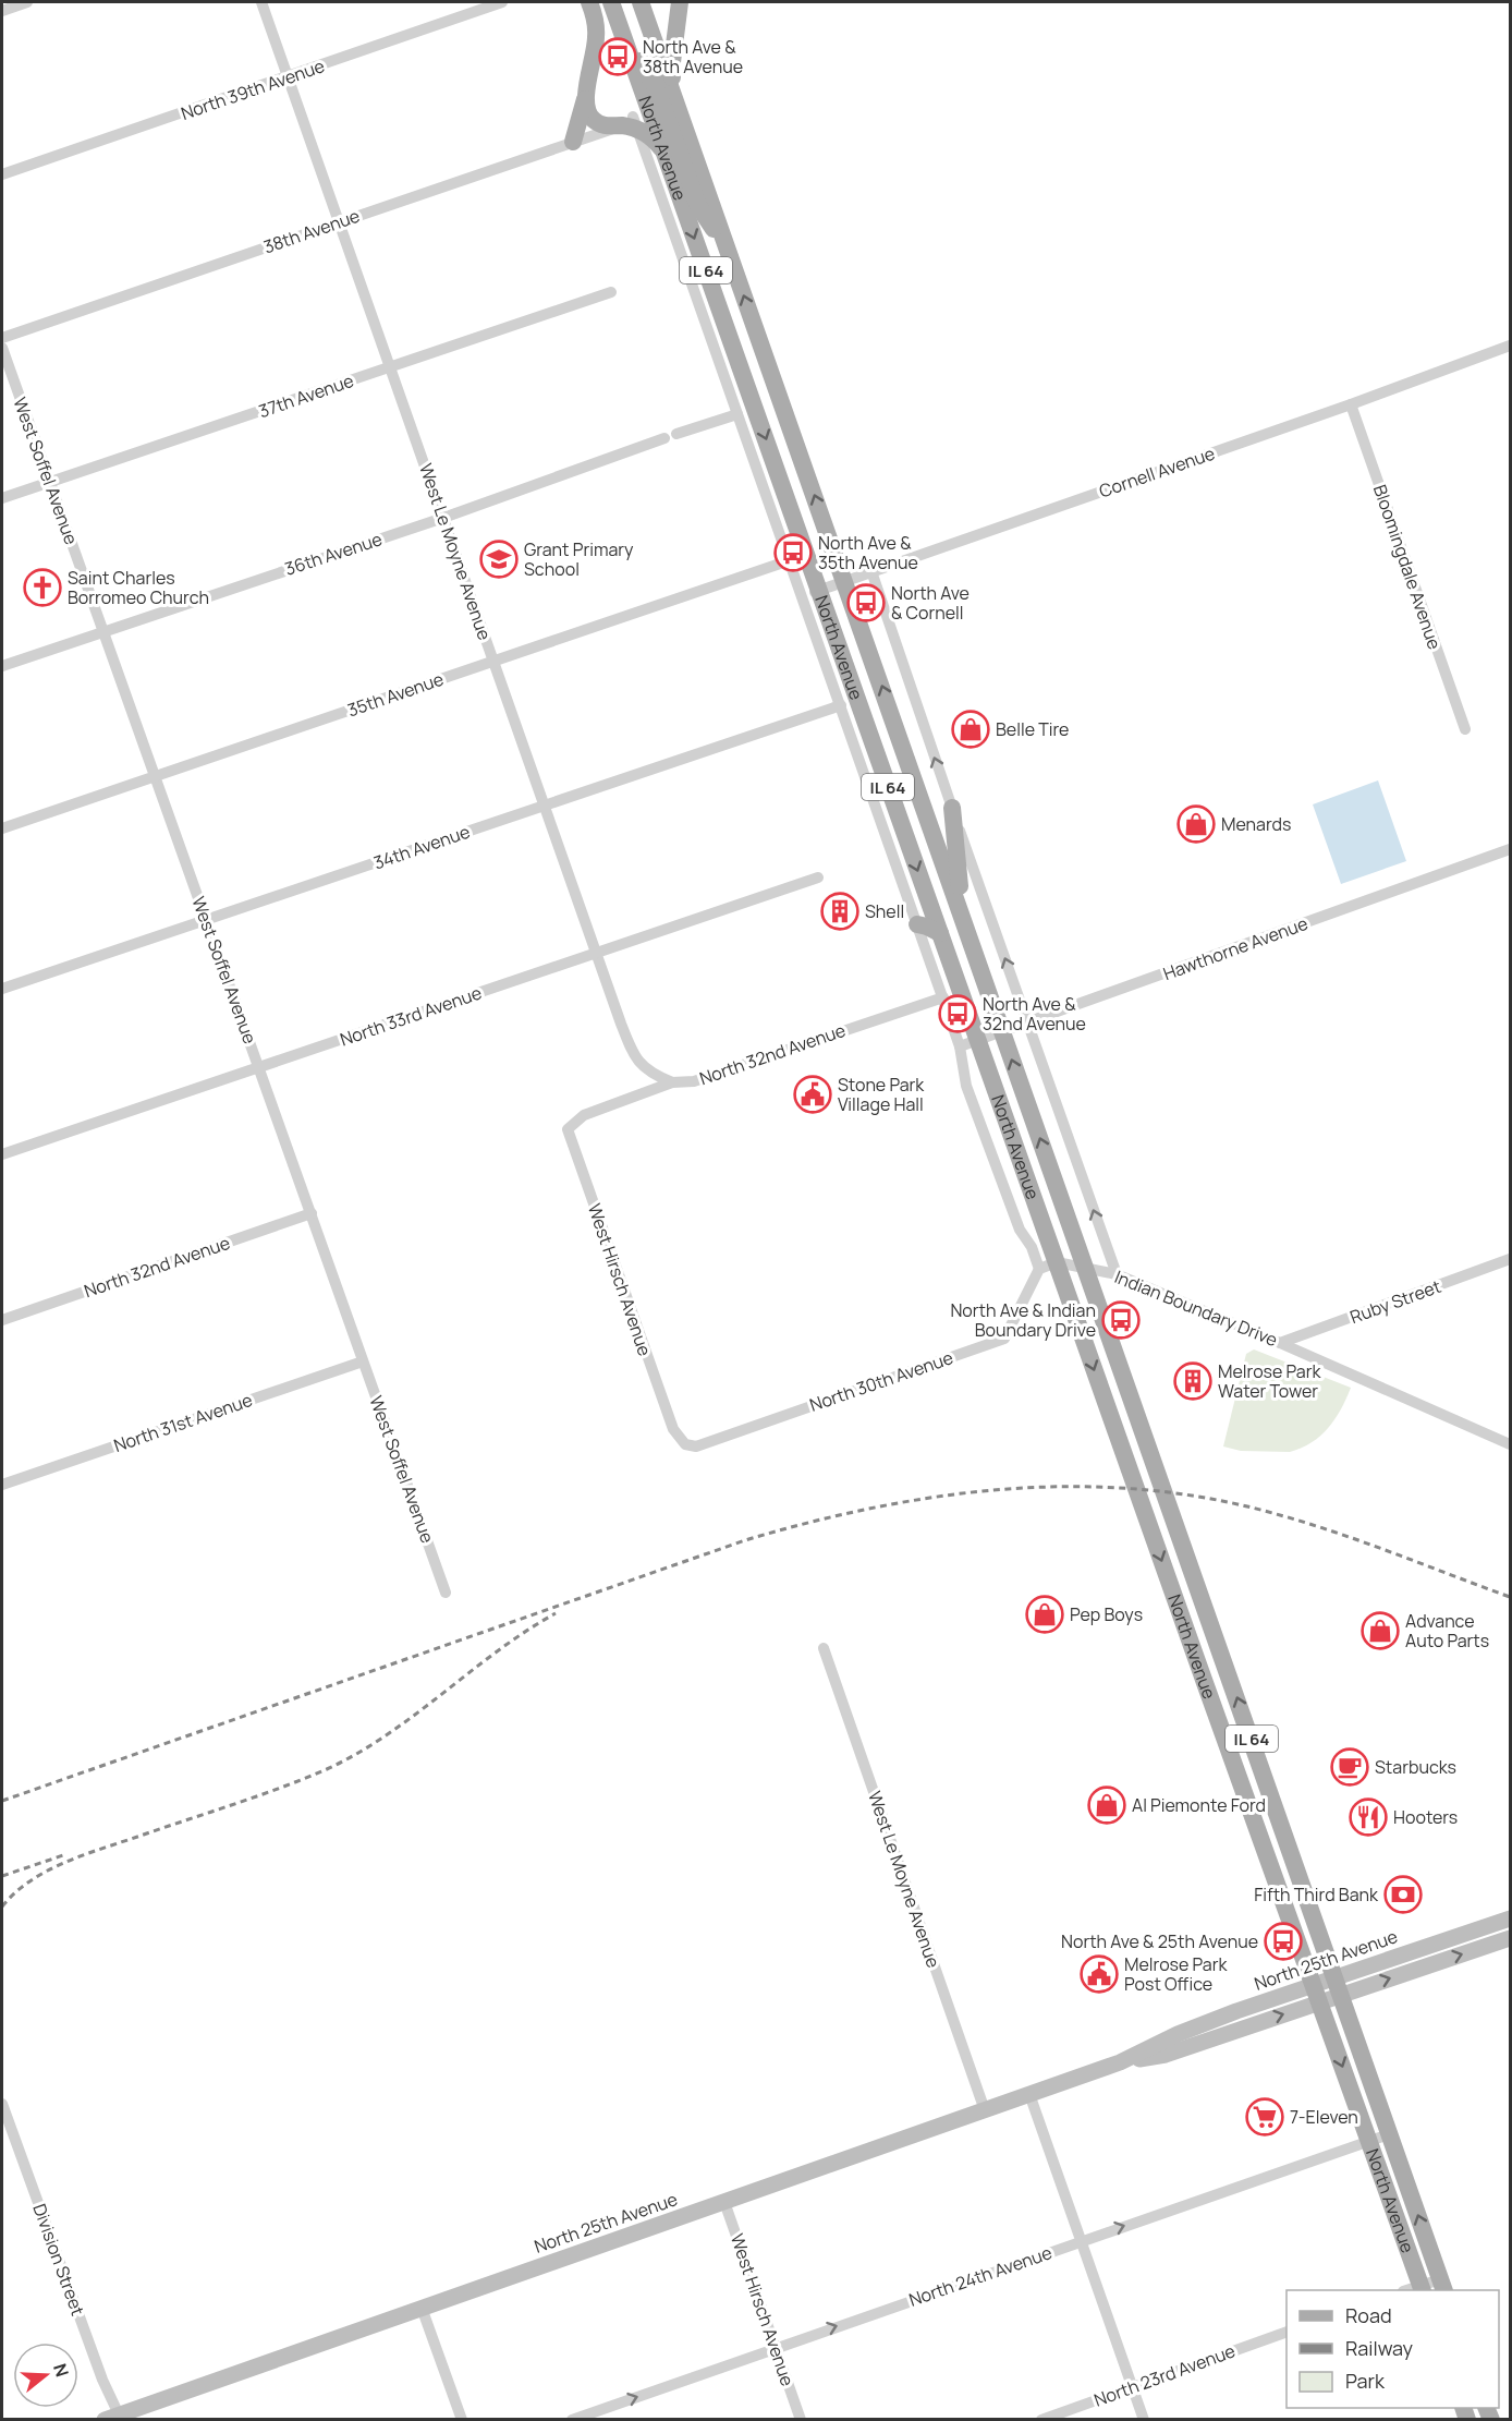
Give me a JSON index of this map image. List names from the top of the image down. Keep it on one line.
{"streets":{"main road":["North Avenue","IL 64","North 25th Avenue"],"street":["North 39th Avenue","38th Avenue","37th Avenue","West Soffel Avenue","Cornell Avenue","West Le Moyne Avenue","36th Avenue","Bloomingdale Avenue","35th Avenue","34th Avenue","Hawthorne Avenue","North 33rd Avenue","North 32nd Avenue","West Hirsch Avenue","Ruby Street","Indian Boundary Drive","North 30th Avenue","North 31st Avenue","Division Street","North 24th Avenue","North 23rd Avenue"]},"crossings":[["North 39th Avenue","West Le Moyne Avenue"],["North Avenue","38th Avenue"],["North Avenue","Cornell Avenue"],["North Avenue","35th Avenue"],["North Avenue","34th Avenue"],["North Avenue","Hawthorne Avenue"],["North Avenue","North 32nd Avenue"],["North Avenue","Indian Boundary Drive"],["North Avenue","North 30th Avenue"],["North Avenue","North 25th Avenue"],["North Avenue","North 24th Avenue"],["38th Avenue","West Le Moyne Avenue"],["37th Avenue","West Soffel Avenue"],["37th Avenue","West Le Moyne Avenue"],["West Soffel Avenue","36th Avenue"],["West Soffel Avenue","35th Avenue"],["West Soffel Avenue","34th Avenue"],["West Soffel Avenue","North 33rd Avenue"],["West Soffel Avenue","North 32nd Avenue"],["West Soffel Avenue","North 31st Avenue"],["Cornell Avenue","Bloomingdale Avenue"],["West Le Moyne Avenue","36th Avenue"],["West Le Moyne Avenue","35th Avenue"],["West Le Moyne Avenue","34th Avenue"],["West Le Moyne Avenue","North 33rd Avenue"],["West Le Moyne Avenue","North 32nd Avenue"],["West Le Moyne Avenue","North 25th Avenue"],["North 32nd Avenue","West Hirsch Avenue"],["West Hirsch Avenue","North 30th Avenue"],["West Hirsch Avenue","North 25th Avenue"],["West Hirsch Avenue","North 24th Avenue"],["Ruby Street","Indian Boundary Drive"],["North 25th Avenue","Division Street"]],"one_way":["North 24th Avenue"],"places":{"bus stop":["North Ave & 38th Avenue","North Ave & 35th Avenue","North Ave & Cornell","North Ave & 32nd Avenue","North Ave & Indian Boundary Drive","North Ave & 25th Avenue"],"school or university":["Grant Primary School"],"church":["Saint Charles Borromeo Church"],"shop":["Belle Tire","Menards","Pep Boys","Advance Auto Parts","Al Piemonte Ford"],"building":["Shell","Melrose Park Water Tower"],"public building":["Stone Park Village Hall","Melrose Park Post Office"],"cafe":["Starbucks"],"restaurant":["Hooters"],"bank":["Fifth Third Bank"],"supermarket":["7-Eleven"]},"legend":["Road","Railway","Park"],"north":"right"}
